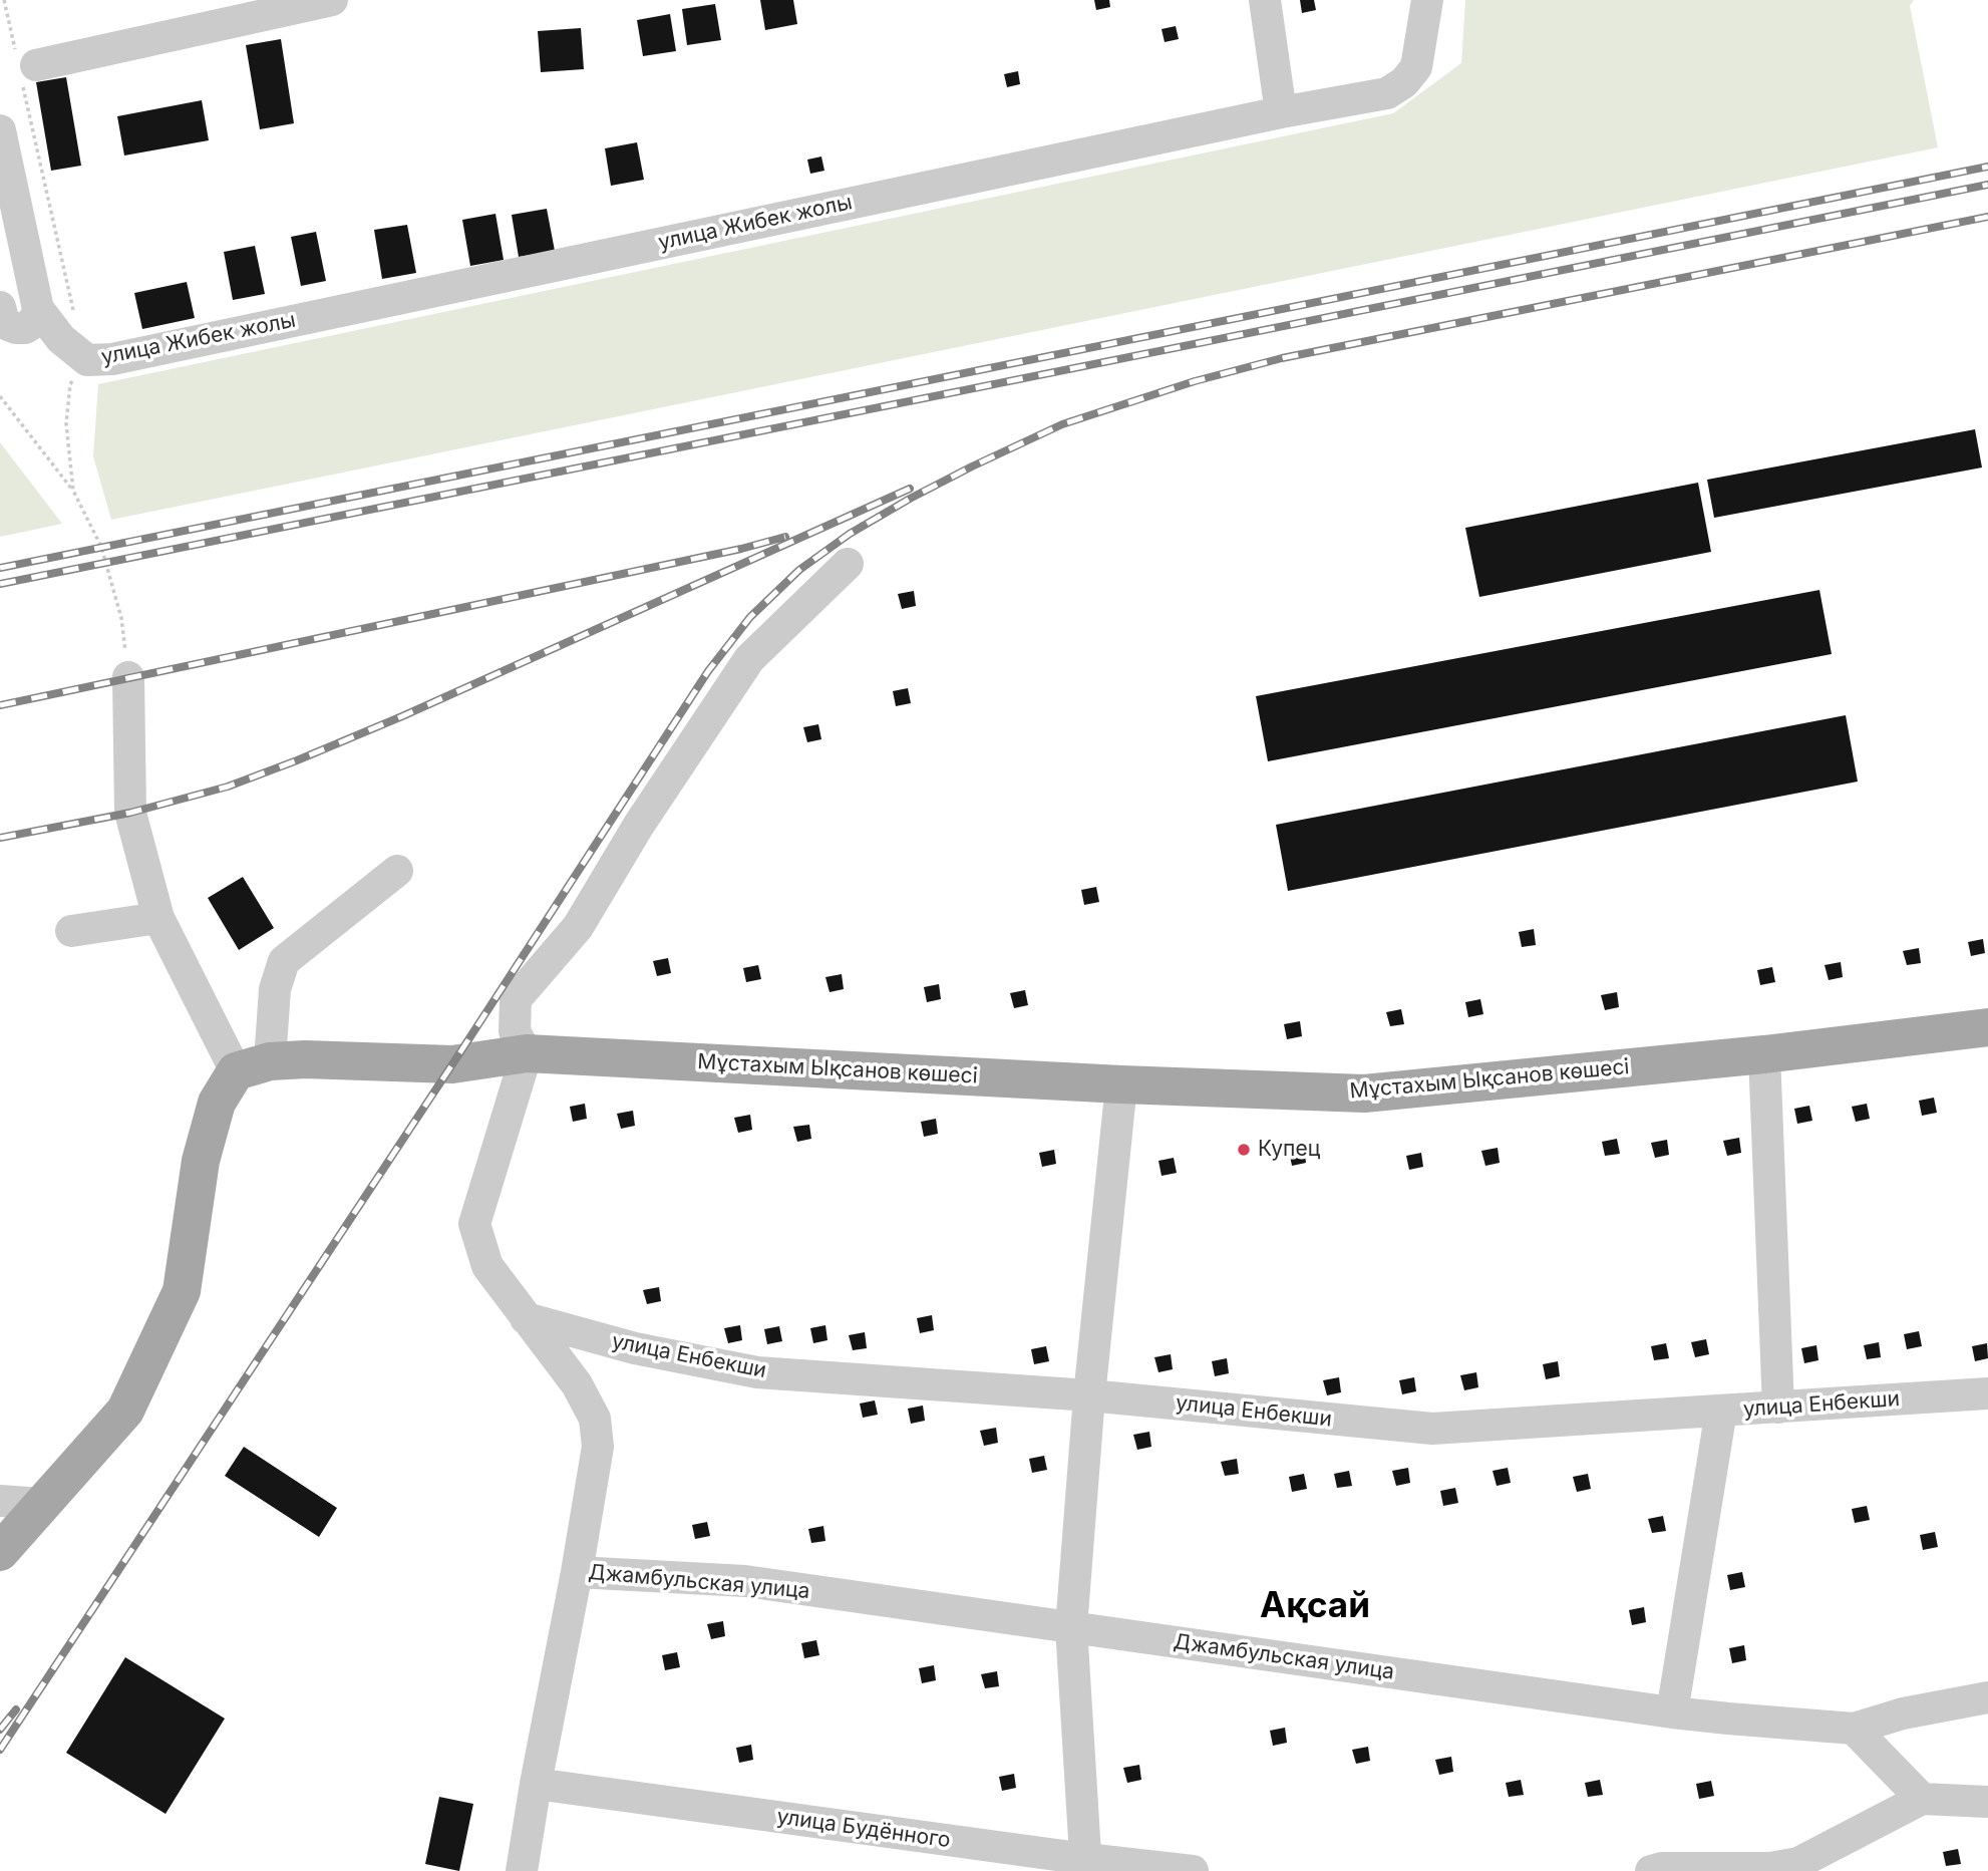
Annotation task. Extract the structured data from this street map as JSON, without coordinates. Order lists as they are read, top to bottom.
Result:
{
  "streets": {
    "main road": ["Мұстахым Ықсанов көшесі"],
    "street": [
      "улица Жибек жолы",
      "улица Енбекши",
      "Джамбульская улица",
      "улица Будённого"
    ]
  },
  "districts": ["Ақсай"],
  "places": ["Купец"]
}
